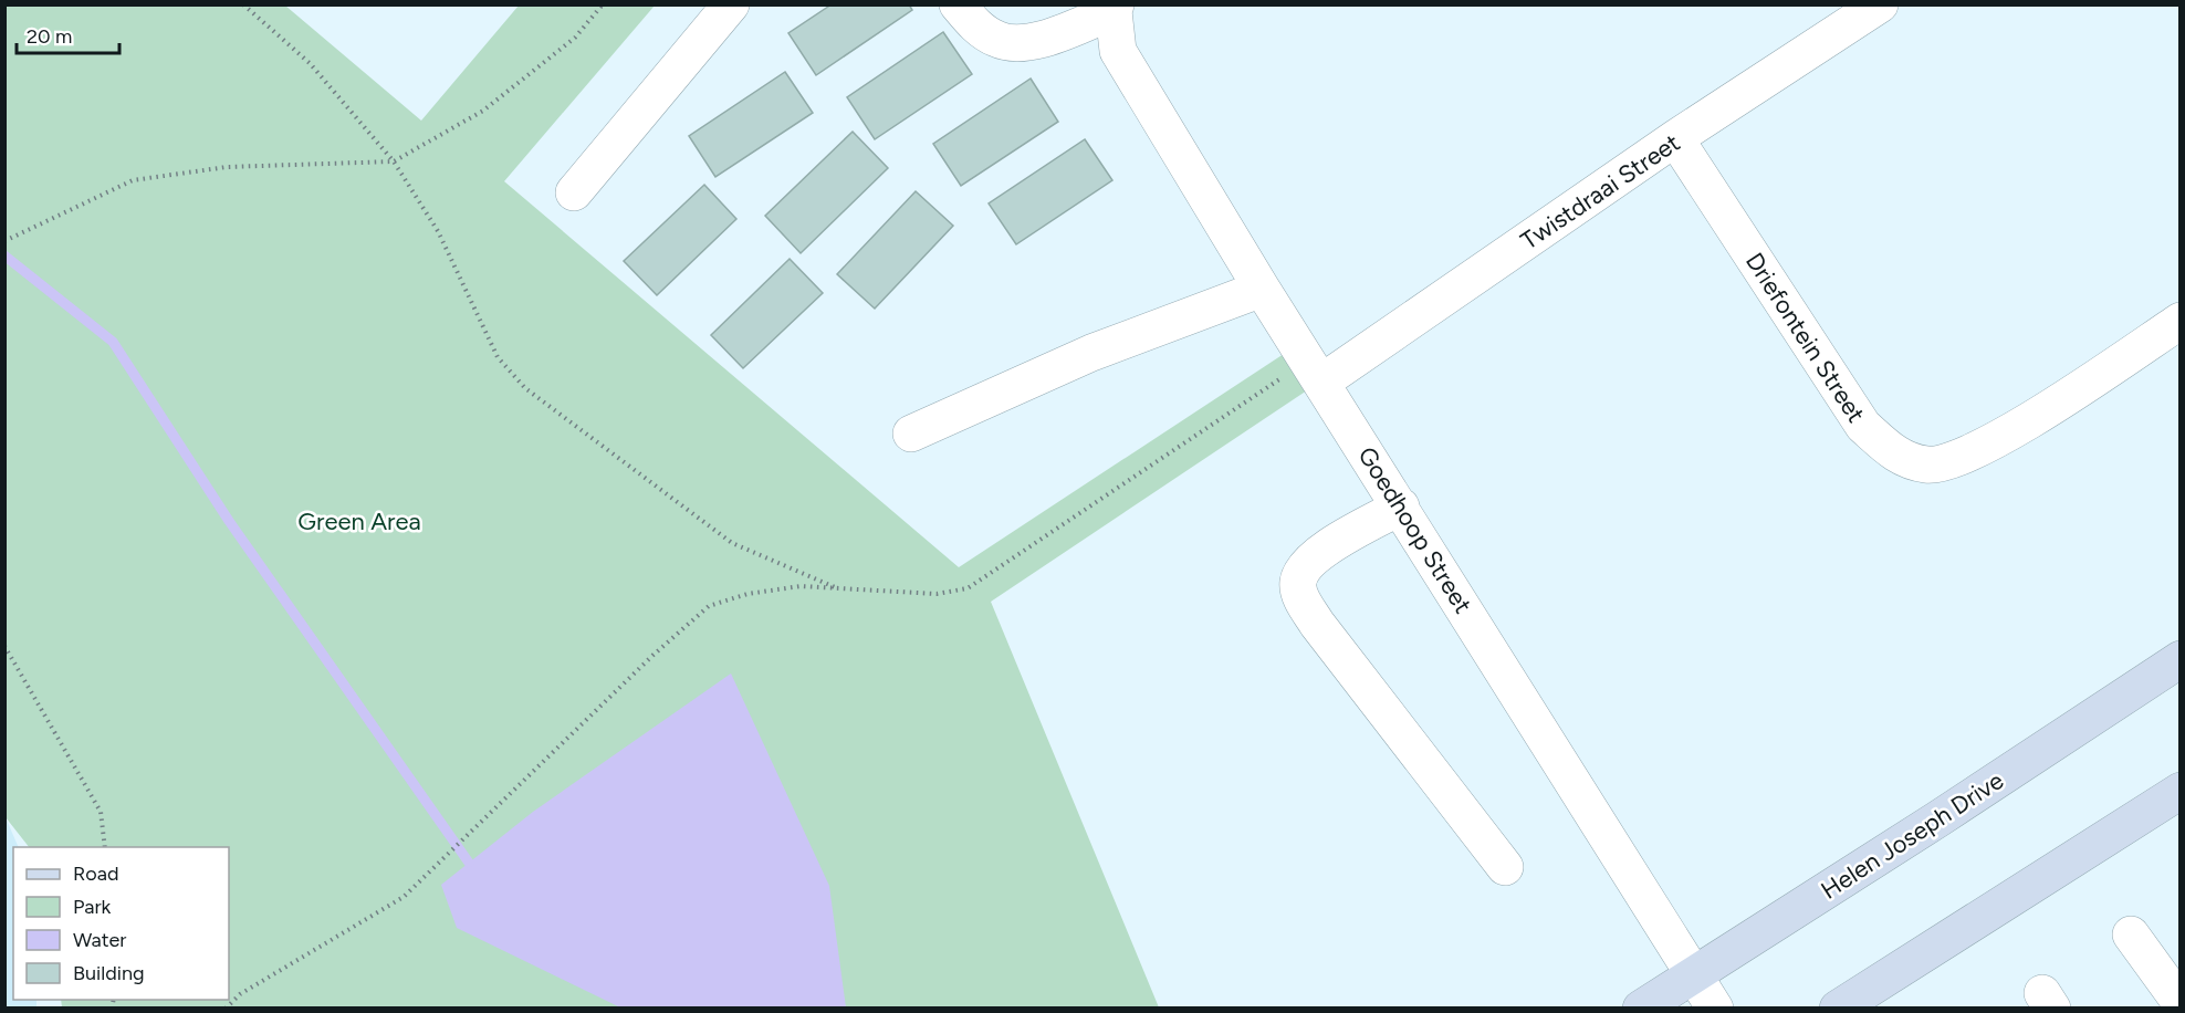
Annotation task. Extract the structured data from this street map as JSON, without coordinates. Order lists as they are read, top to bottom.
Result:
{
  "streets": {
    "street": [
      "Twistdraai Street",
      "Driefontein Street",
      "Goedhoop Street",
      "Helen Joseph Drive"
    ]
  },
  "crossings": [
    ["Twistdraai Street", "Driefontein Street"],
    ["Twistdraai Street", "Goedhoop Street"],
    ["Goedhoop Street", "Helen Joseph Drive"]
  ],
  "parks": ["Green Area"],
  "legend": [
    "Road",
    "Park",
    "Water",
    "Building"
  ],
  "scale_bar": "20 m"
}
